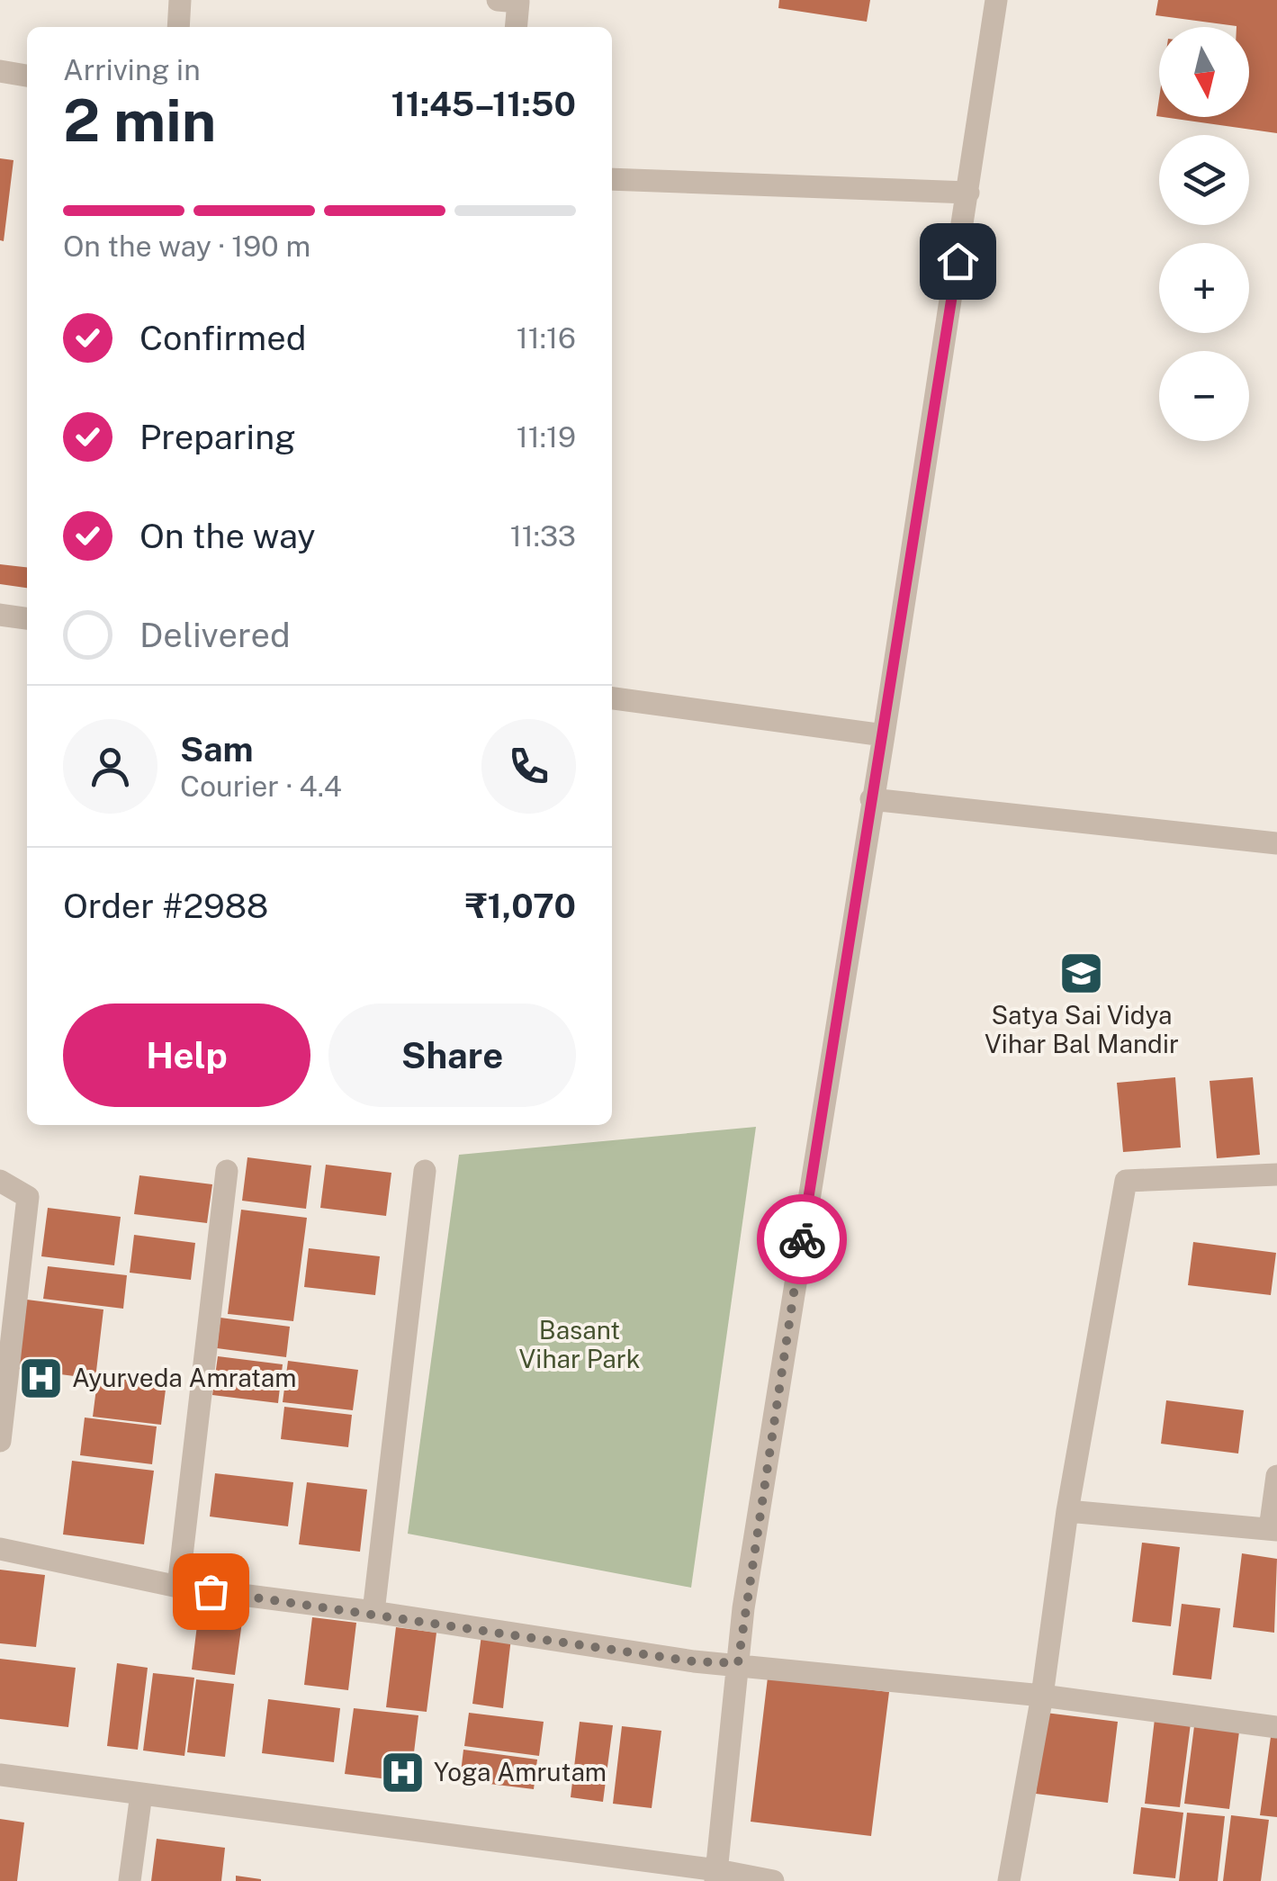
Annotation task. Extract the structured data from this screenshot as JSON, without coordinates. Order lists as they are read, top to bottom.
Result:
{
  "parks": ["Basant Vihar Park"],
  "places": {
    "school or university": ["Satya Sai Vidya Vihar Bal Mandir"],
    "hospital": ["Ayurveda Amratam", "Yoga Amrutam"]
  },
  "north": "bottom",
  "page": {
    "map_buttons": ["+", "−"],
    "heading": ["2 min", "Arriving in", "11:45–11:50"],
    "panel": [
      "Sam",
      "Courier · 4.4",
      "Order #2988",
      "₹1,070"
    ],
    "bar": "On the way · 190 m",
    "list": [
      ["Confirmed", "11:16"],
      ["Preparing", "11:19"],
      ["On the way", "11:33"],
      "Delivered"
    ],
    "buttons": ["Help", "Share"]
  }
}
